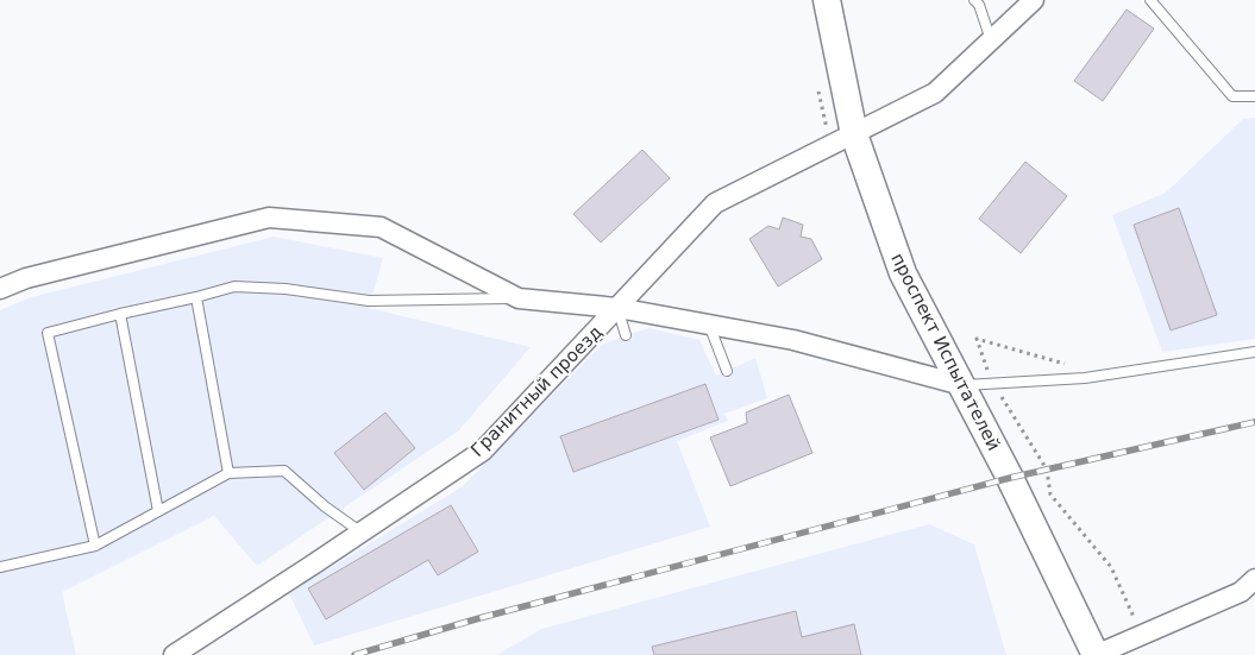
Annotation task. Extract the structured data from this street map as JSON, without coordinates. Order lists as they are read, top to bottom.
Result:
{
  "streets": {
    "main road": ["проспект Испытателей"],
    "street": ["Гранитный проезд"]
  },
  "crossings": [
    ["проспект Испытателей", "Гранитный проезд"]
  ]
}
